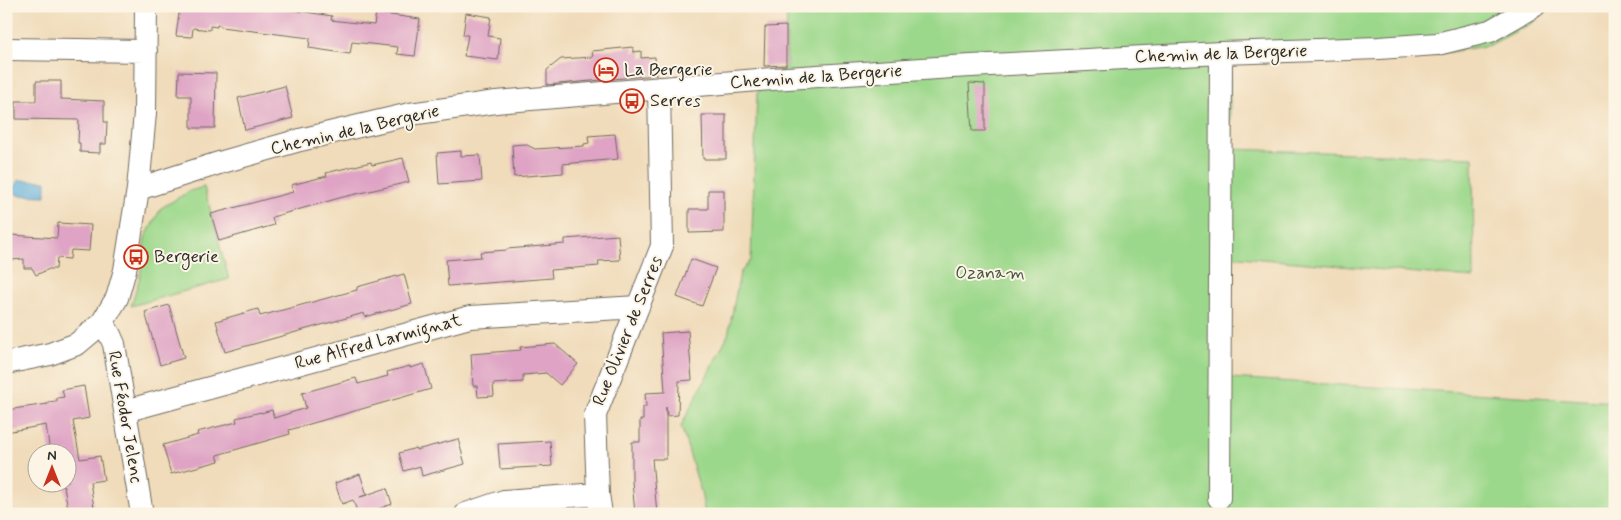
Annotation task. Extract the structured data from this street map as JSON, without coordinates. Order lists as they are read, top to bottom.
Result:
{
  "streets": {
    "street": [
      "Chemin de la Bergerie",
      "Rue Olivier de Serres",
      "Rue Alfred Larmignat",
      "Rue Féodor Jelenc"
    ]
  },
  "crossings": [
    ["Chemin de la Bergerie", "Rue Olivier de Serres"],
    ["Rue Olivier de Serres", "Rue Alfred Larmignat"],
    ["Rue Alfred Larmignat", "Rue Féodor Jelenc"]
  ],
  "parks": ["Ozanam"],
  "places": {
    "hotel": ["La Bergerie"],
    "bus stop": ["Serres", "Bergerie"]
  },
  "north": "top"
}
